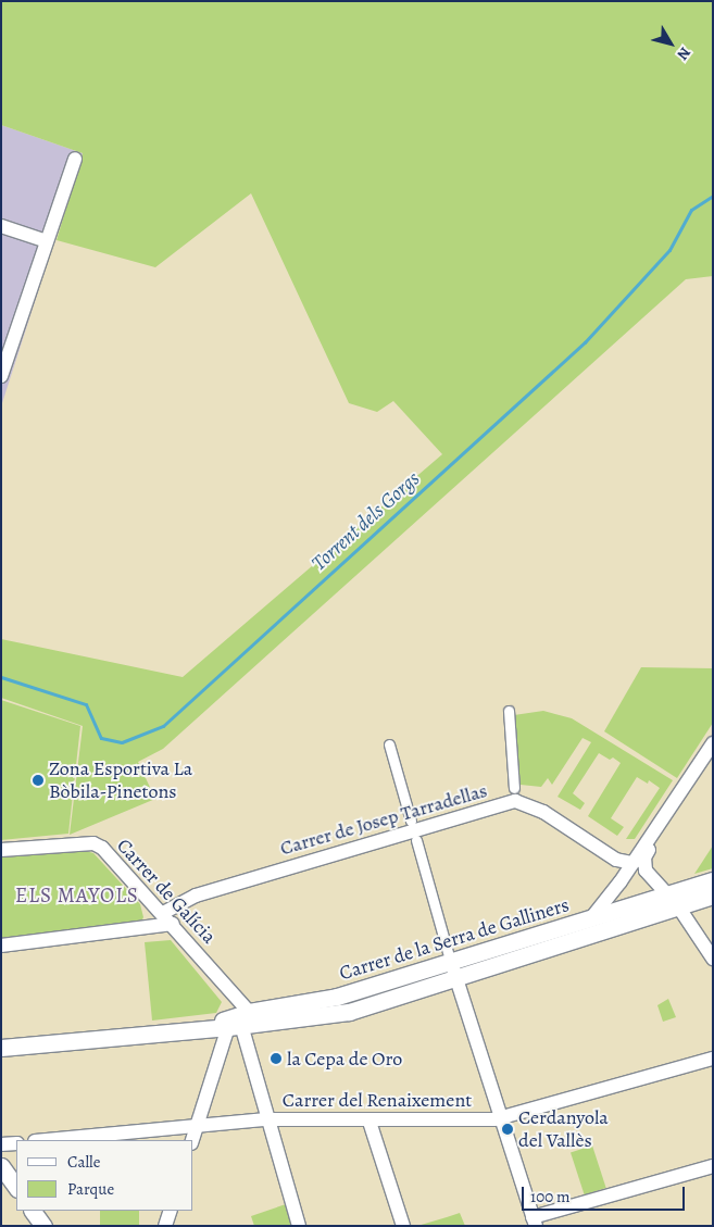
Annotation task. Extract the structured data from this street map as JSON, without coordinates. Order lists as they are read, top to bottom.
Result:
{
  "streets": {
    "street": [
      "Carrer de Josep Tarradellas",
      "Carrer de Galícia",
      "Carrer de la Serra de Galliners",
      "Carrer del Renaixement"
    ]
  },
  "crossings": [
    ["Carrer de Josep Tarradellas", "Carrer de Galícia"],
    ["Carrer de Galícia", "Carrer de la Serra de Galliners"]
  ],
  "districts": ["ELS MAYOLS"],
  "water": ["Torrent dels Gorgs"],
  "places": ["Zona Esportiva La Bòbila-Pinetons", "la Cepa de Oro", "Cerdanyola del Vallès"],
  "legend": ["Calle", "Parque"],
  "scale_bar": "100 m",
  "north": "bottom right"
}
